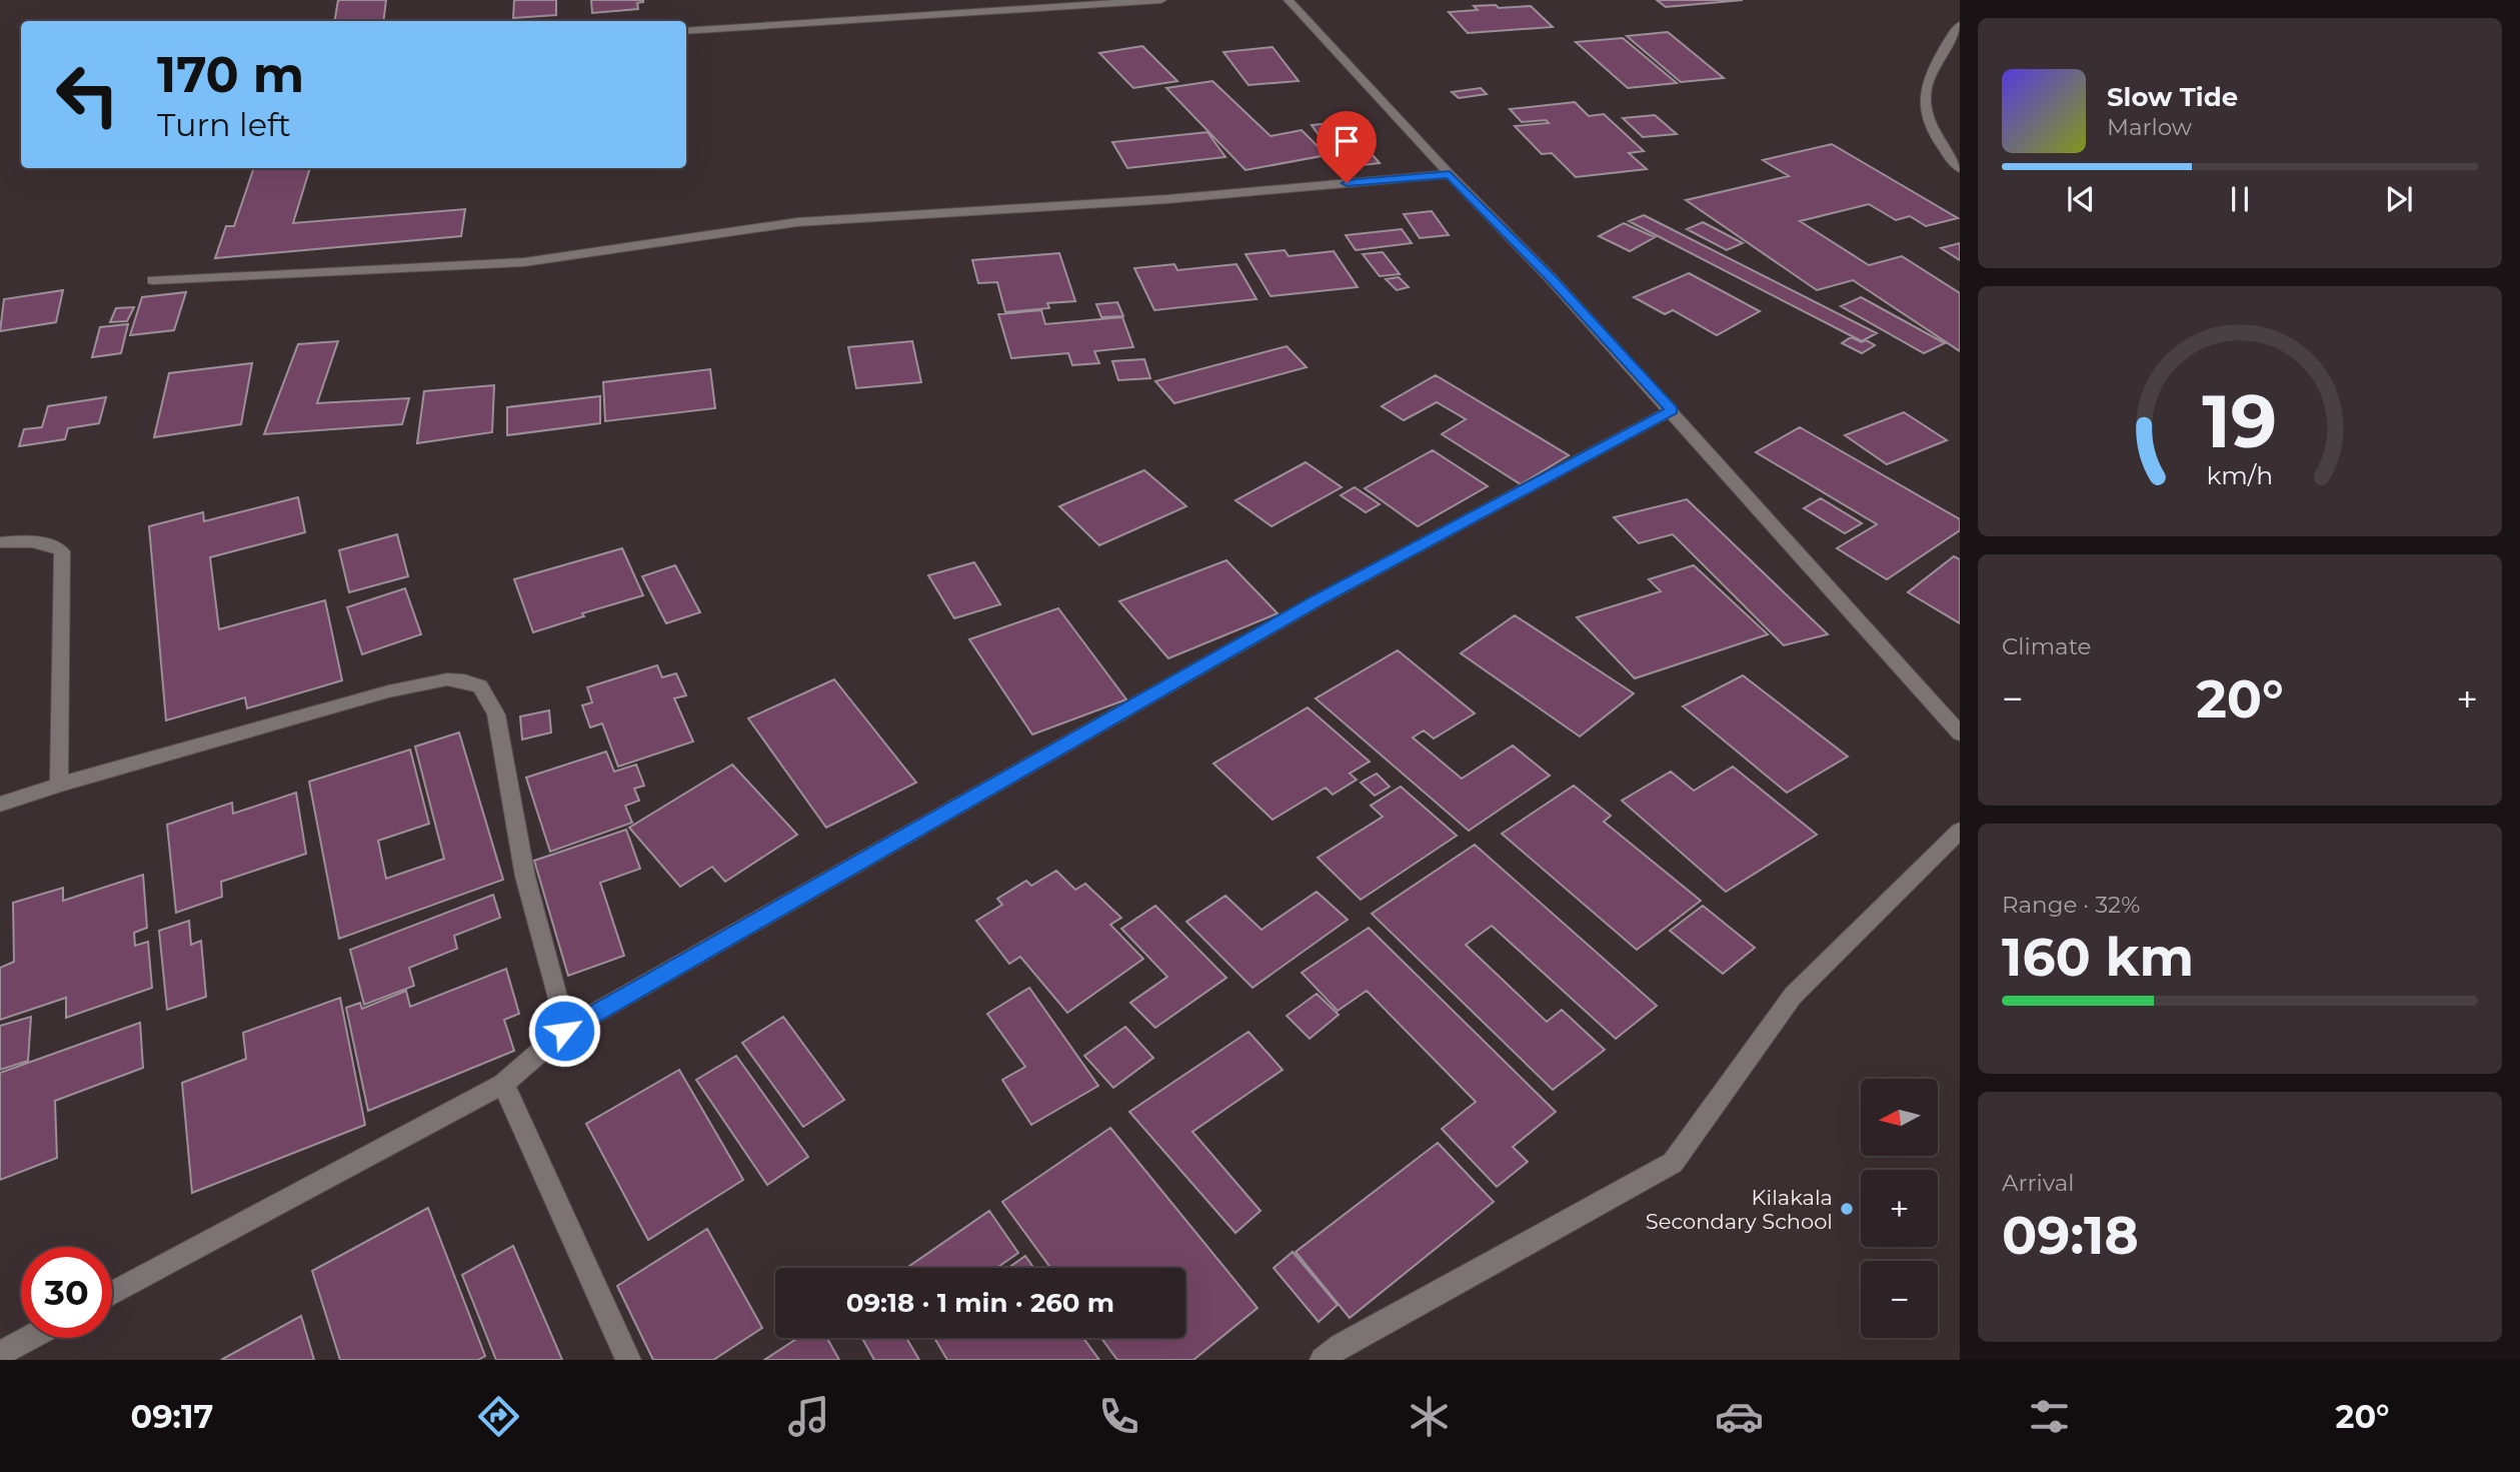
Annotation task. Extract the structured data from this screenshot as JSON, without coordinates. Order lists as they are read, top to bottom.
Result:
{
  "places": ["Kilakala Secondary School"],
  "north": "left",
  "page": {
    "turn": ["170 m", "Turn left"],
    "song": ["Slow Tide", "Marlow"],
    "tile": [
      "Climate",
      ["Range · 32%", "160 km"],
      ["Arrival", "09:18"]
    ],
    "heat": ["−", "20°", "+"],
    "map_buttons": ["+", "−"],
    "limit": "30",
    "trip": "09:18 · 1 min · 260 m",
    "tabs": ["09:17", "20°"],
    "gauge": ["19", "km/h"]
  }
}
